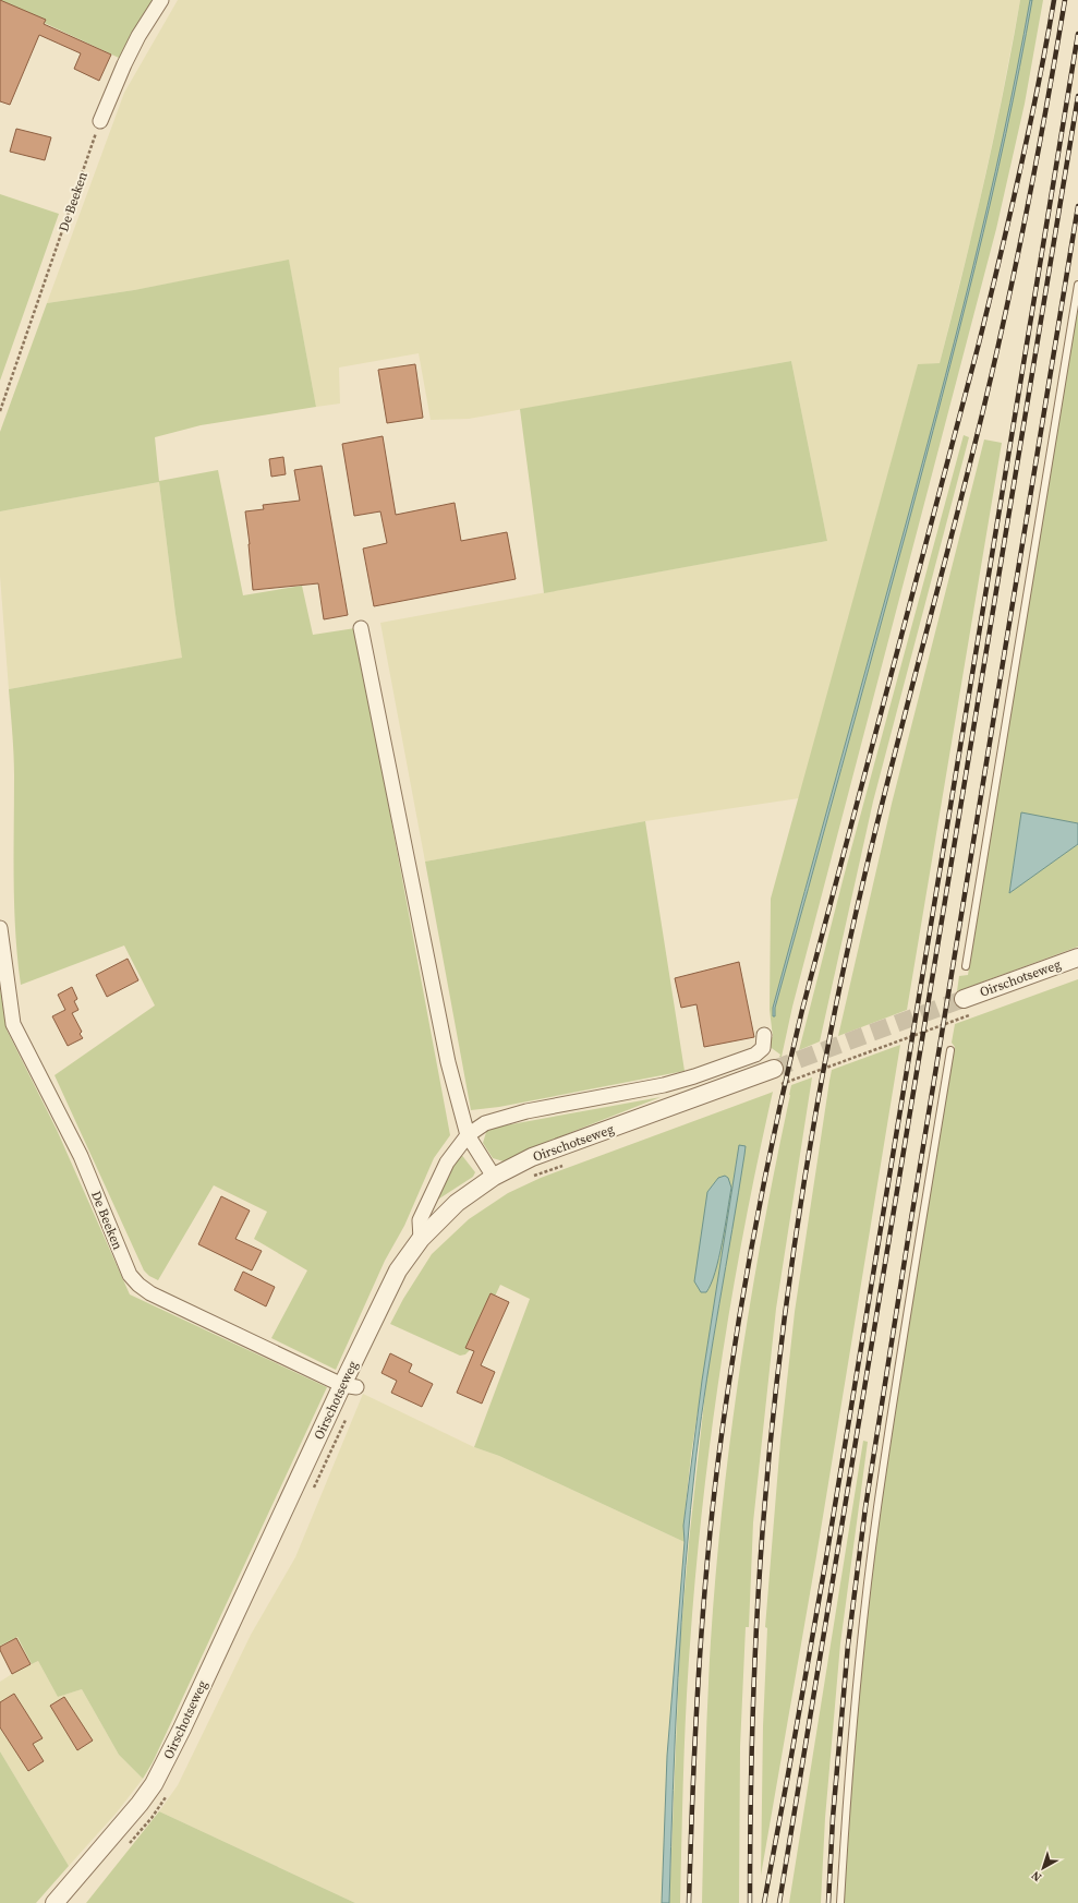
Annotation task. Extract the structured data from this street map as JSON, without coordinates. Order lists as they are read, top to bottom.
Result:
{
  "streets": {
    "street": ["De Beeken", "Oirschotseweg"]
  },
  "crossings": [
    ["De Beeken", "Oirschotseweg"]
  ],
  "north": "bottom left"
}
